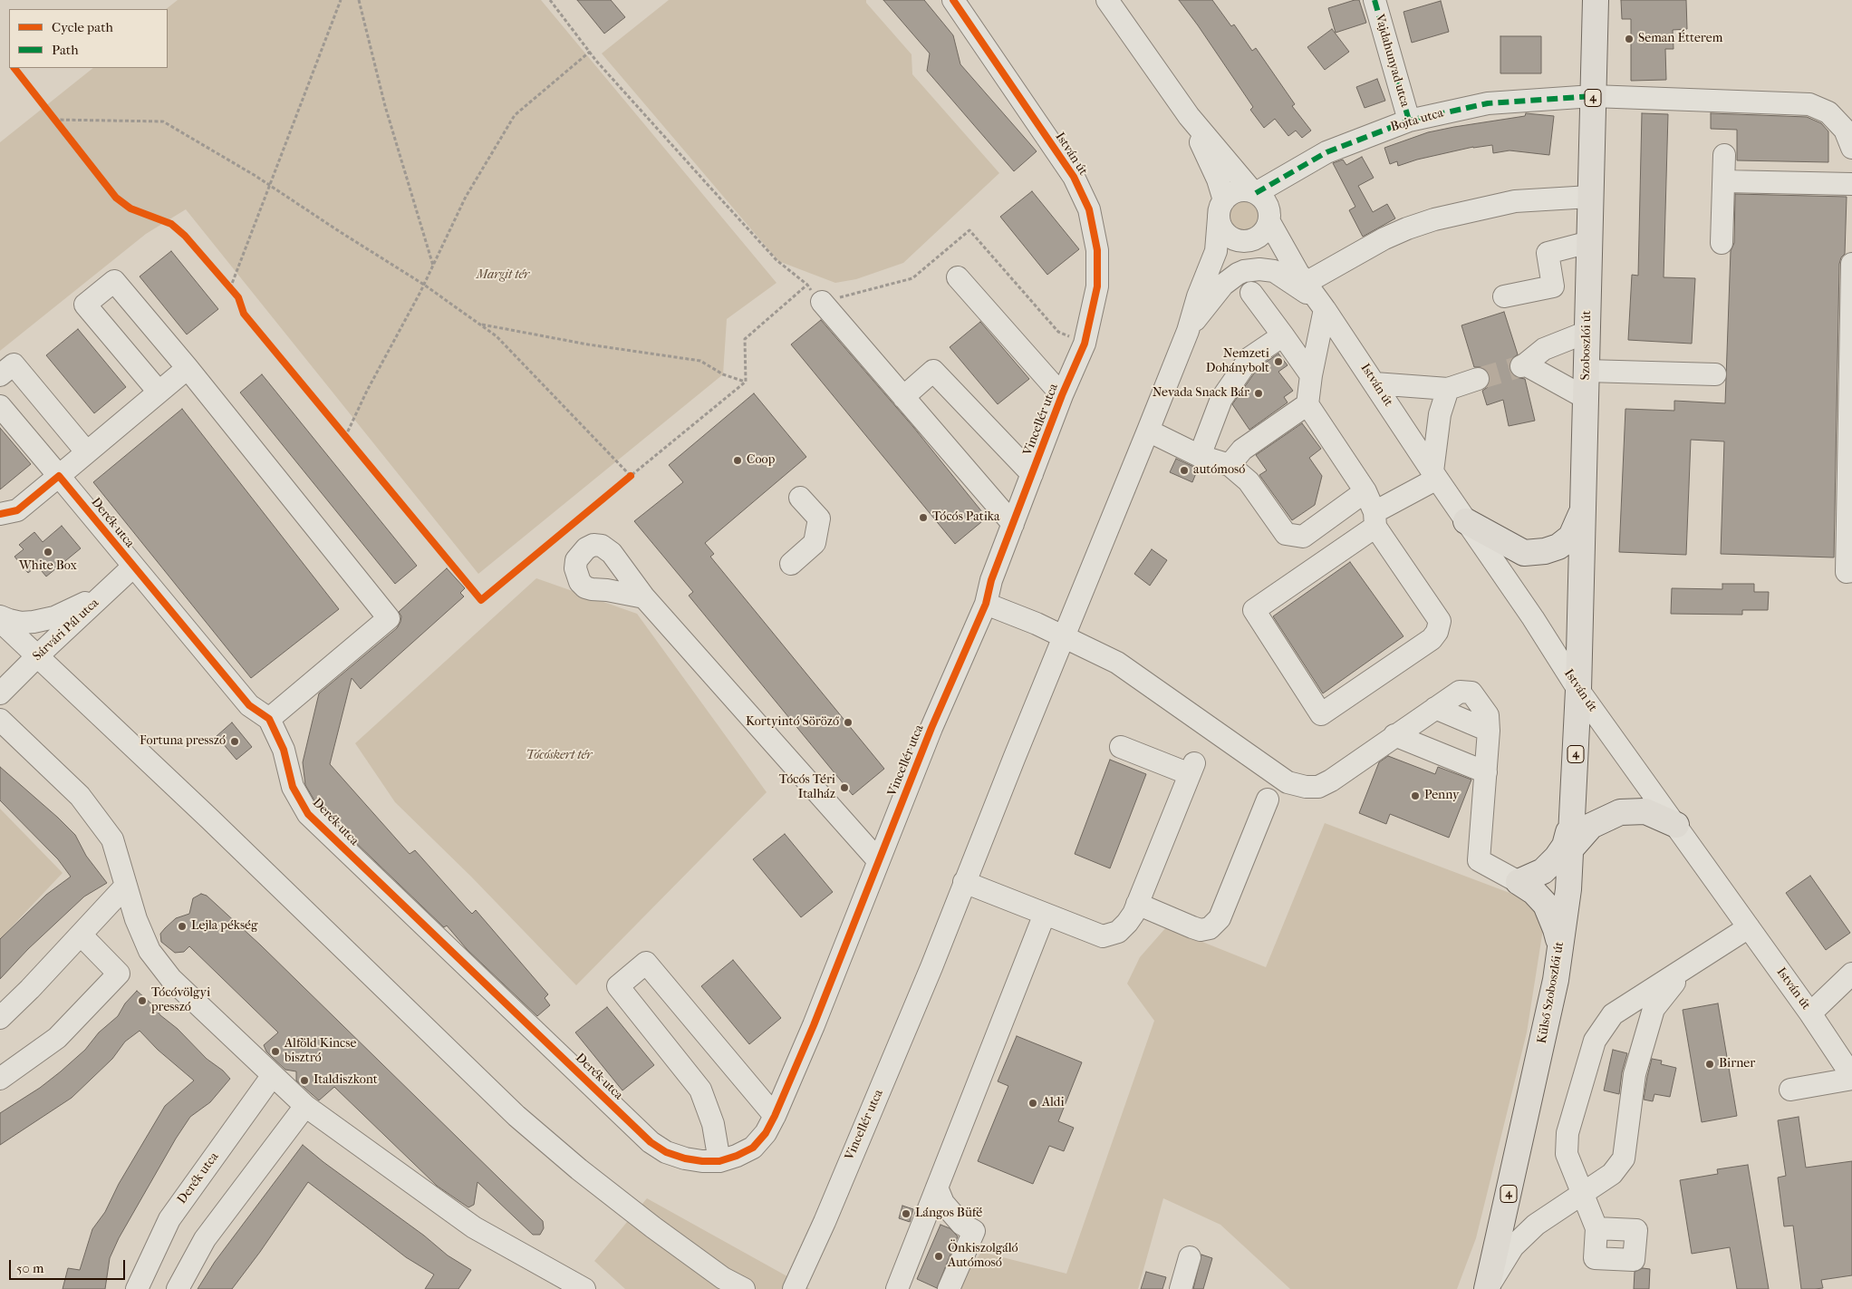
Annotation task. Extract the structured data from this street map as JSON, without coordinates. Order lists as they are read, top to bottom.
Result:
{
  "streets": {
    "main road": ["4", "Szoboszlói út", "Külső Szoboszlói út"],
    "street": [
      "Vajdahunyad utca",
      "Bojta utca",
      "István út",
      "Vincellér utca",
      "Derék utca",
      "Sárvári Pál utca"
    ]
  },
  "crossings": [
    ["Vajdahunyad utca", "Bojta utca"],
    ["Bojta utca", "István út"],
    ["Bojta utca", "Szoboszlói út"],
    ["Bojta utca", "Vincellér utca"],
    ["István út", "Szoboszlói út"],
    ["István út", "Vincellér utca"],
    ["István út", "Külső Szoboszlói út"],
    ["Szoboszlói út", "Külső Szoboszlói út"],
    ["Vincellér utca", "Derék utca"],
    ["Derék utca", "Sárvári Pál utca"]
  ],
  "parks": ["Margit tér", "Tócóskert tér"],
  "places": [
    "Seman Étterem",
    "Nemzeti Dohánybolt",
    "Nevada Snack Bár",
    "Coop",
    "autómosó",
    "Tócós Patika",
    "White Box",
    "Kortyintó Söröző",
    "Fortuna presszó",
    "Tócós Téri Italház",
    "Penny",
    "Lejla pékség",
    "Tócóvölgyi presszó",
    "Alföld Kincse bisztró",
    "Birner",
    "Italdiszkont",
    "Aldi",
    "Lángos Büfé",
    "Önkiszolgáló Autómosó"
  ],
  "legend": ["Cycle path", "Path"],
  "scale_bar": "50 m"
}
